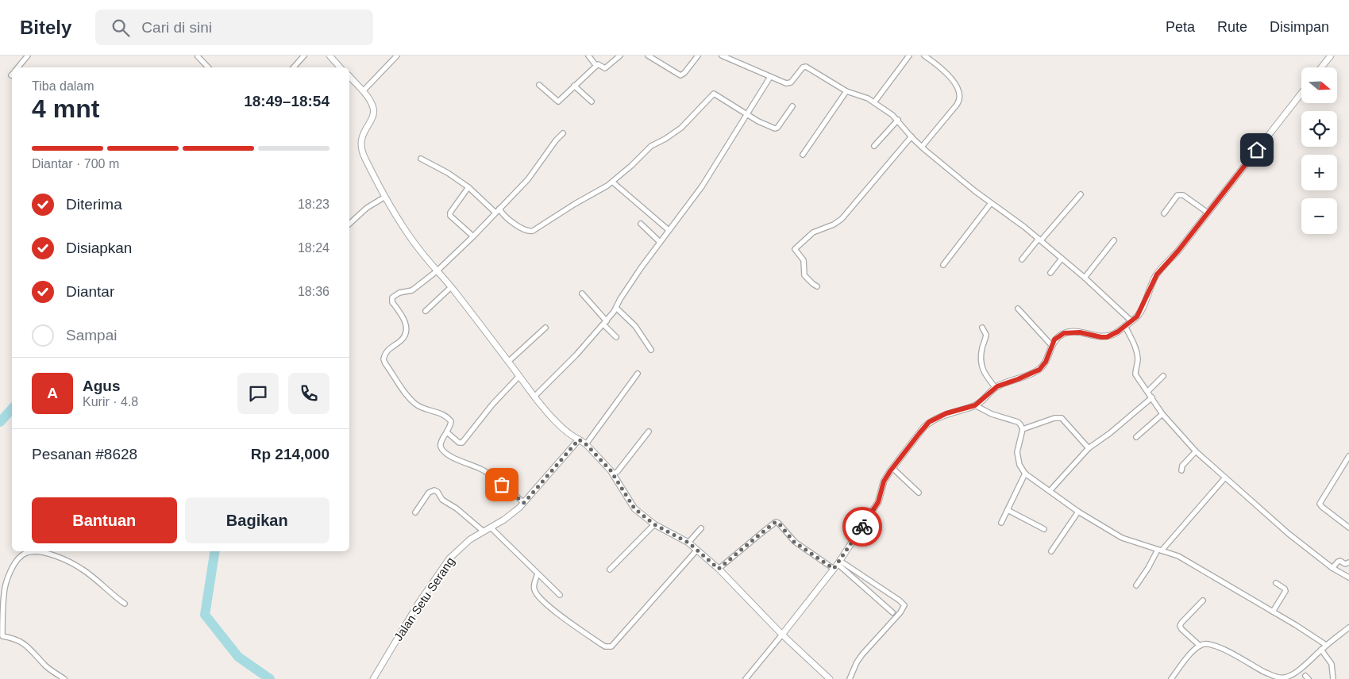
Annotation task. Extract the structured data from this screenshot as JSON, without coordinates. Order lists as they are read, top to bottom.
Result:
{
  "streets": {
    "street": ["Jalan Setu Serang"]
  },
  "north": "right",
  "page": {
    "header": "Bitely",
    "search": "Cari di sini",
    "nav": ["Peta", "Rute", "Disimpan"],
    "map_buttons": ["+", "−"],
    "heading": ["4 mnt", "Tiba dalam", "18:49–18:54"],
    "panel": [
      "Agus",
      "Kurir · 4.8",
      "Pesanan #8628",
      "Rp 214,000"
    ],
    "bar": "Diantar · 700 m",
    "list": [
      ["Diterima", "18:23"],
      ["Disiapkan", "18:24"],
      ["Diantar", "18:36"],
      "Sampai"
    ],
    "round": "A",
    "buttons": ["Bantuan", "Bagikan"]
  }
}
